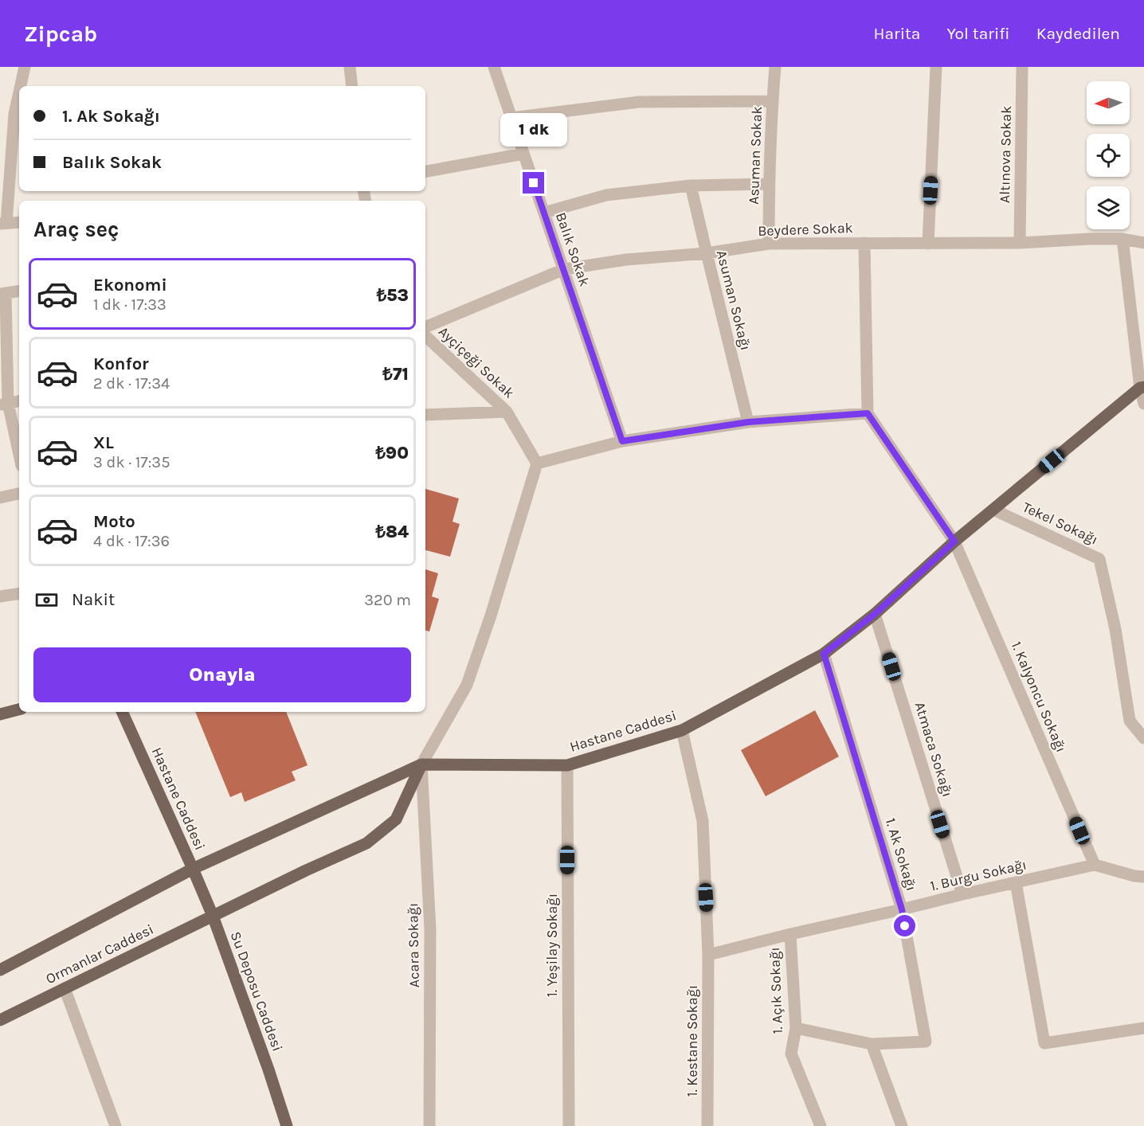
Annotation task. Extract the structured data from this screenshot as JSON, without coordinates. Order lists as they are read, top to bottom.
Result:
{
  "streets": {
    "main road": ["Hastane Caddesi", "Ormanlar Caddesi", "Su Deposu Caddesi"],
    "street": [
      "Altınova Sokak",
      "Asuman Sokak",
      "Beydere Sokak",
      "Balık Sokak",
      "Asuman Sokağı",
      "Ayçiçeği Sokak",
      "Tekel Sokağı",
      "1. Kalyoncu Sokağı",
      "Atmaca Sokağı",
      "1. Ak Sokağı",
      "1. Burgu Sokağı",
      "Acara Sokağı",
      "1. Yeşilay Sokağı",
      "1. Açık Sokağı",
      "1. Kestane Sokağı"
    ]
  },
  "crossings": [
    ["Altınova Sokak", "Beydere Sokak"],
    ["Asuman Sokak", "Beydere Sokak"],
    ["Beydere Sokak", "Balık Sokak"],
    ["Beydere Sokak", "Asuman Sokağı"],
    ["Tekel Sokağı", "Hastane Caddesi"],
    ["1. Kalyoncu Sokağı", "Hastane Caddesi"],
    ["1. Kalyoncu Sokağı", "1. Burgu Sokağı"],
    ["Hastane Caddesi", "Atmaca Sokağı"],
    ["Hastane Caddesi", "1. Ak Sokağı"],
    ["Hastane Caddesi", "Acara Sokağı"],
    ["Hastane Caddesi", "1. Yeşilay Sokağı"],
    ["Hastane Caddesi", "Ormanlar Caddesi"],
    ["Hastane Caddesi", "Su Deposu Caddesi"],
    ["Hastane Caddesi", "1. Kestane Sokağı"],
    ["Atmaca Sokağı", "1. Burgu Sokağı"],
    ["1. Ak Sokağı", "1. Burgu Sokağı"],
    ["1. Burgu Sokağı", "1. Açık Sokağı"],
    ["1. Burgu Sokağı", "1. Kestane Sokağı"],
    ["Acara Sokağı", "Ormanlar Caddesi"],
    ["Ormanlar Caddesi", "Su Deposu Caddesi"]
  ],
  "north": "left",
  "page": {
    "header": "Zipcab",
    "nav": ["Harita", "Yol tarifi", "Kaydedilen"],
    "banner": ["1. Ak Sokağı", "Balık Sokak"],
    "bubble": "1 dk",
    "heading": "Araç seç",
    "list": [
      {
        "name": "Ekonomi",
        "note": "1 dk · 17:33",
        "value": "₺53"
      },
      {
        "name": "Konfor",
        "note": "2 dk · 17:34",
        "value": "₺71"
      },
      {
        "name": "XL",
        "note": "3 dk · 17:35",
        "value": "₺90"
      },
      {
        "name": "Moto",
        "note": "4 dk · 17:36",
        "value": "₺84"
      }
    ],
    "pay": ["Nakit", "320 m"],
    "buttons": "Onayla"
  }
}
